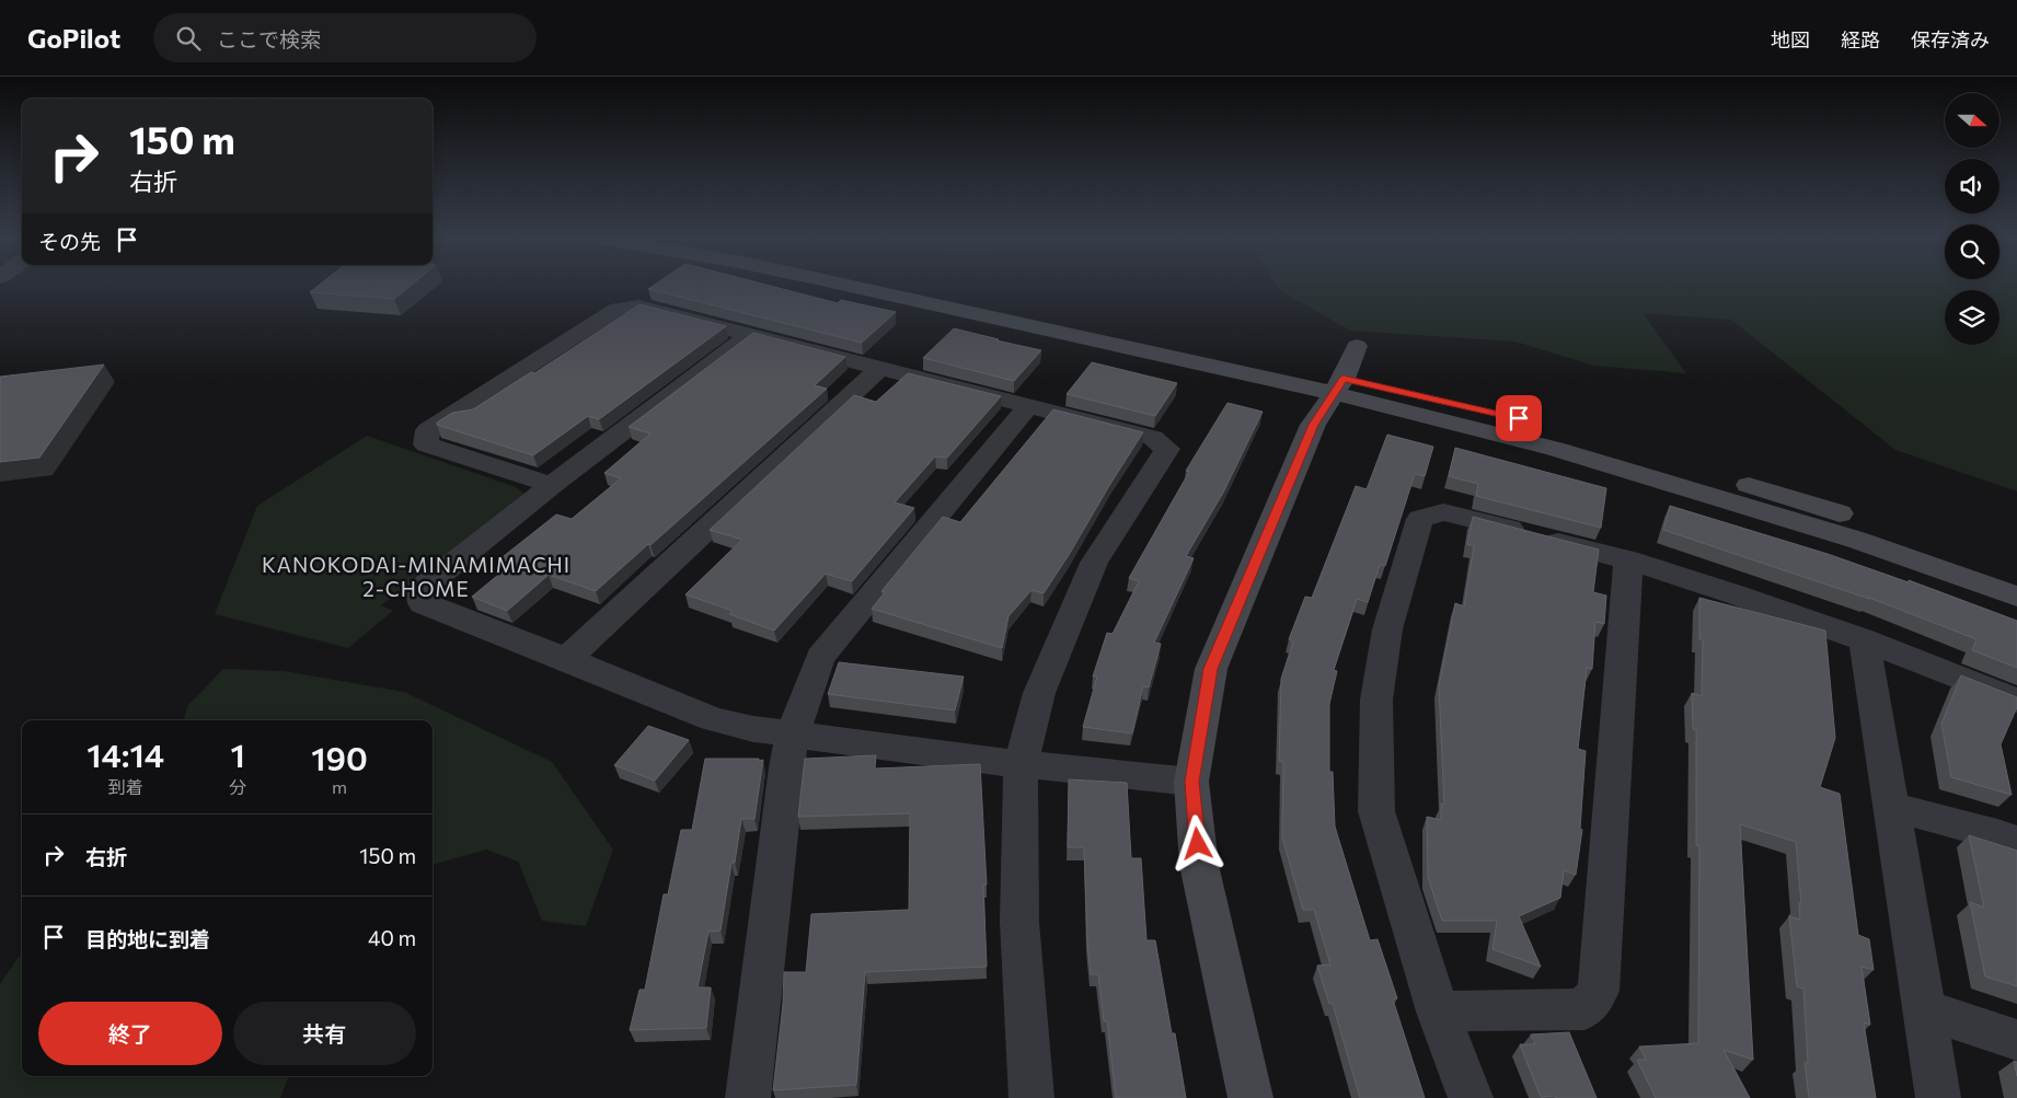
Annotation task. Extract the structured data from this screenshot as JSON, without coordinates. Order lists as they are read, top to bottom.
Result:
{
  "districts": ["KANOKODAI-MINAMIMACHI 2-CHOME"],
  "north": "right",
  "page": {
    "header": "GoPilot",
    "search": "ここで検索",
    "nav": ["地図", "経路", "保存済み"],
    "turn": ["150 m", "右折"],
    "then": "その先",
    "eta": [
      "14:14",
      "到着",
      "1",
      "分",
      "190",
      "m"
    ],
    "list": [
      {
        "name": "右折",
        "value": "150 m"
      },
      {
        "name": "目的地に到着",
        "value": "40 m"
      }
    ],
    "buttons": ["終了", "共有"]
  }
}
